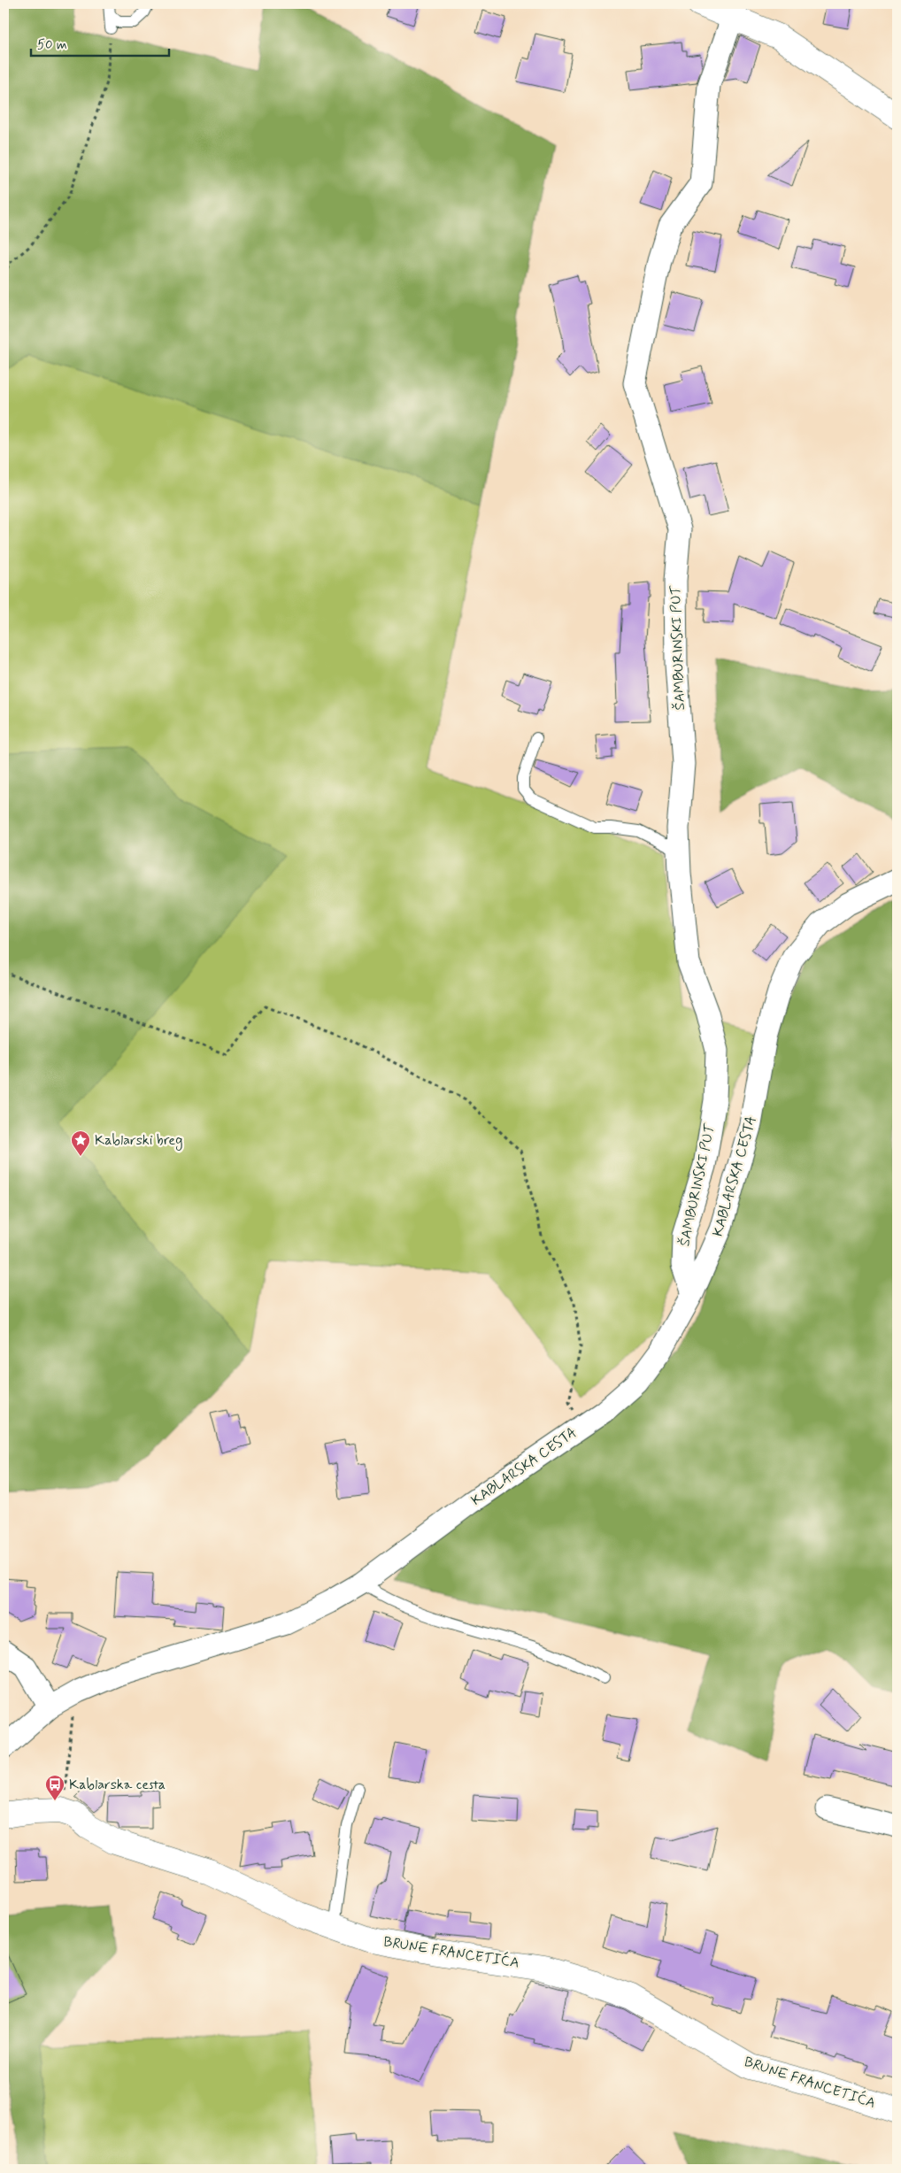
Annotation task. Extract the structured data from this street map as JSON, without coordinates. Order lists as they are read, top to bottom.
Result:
{
  "streets": {
    "street": ["ŠAMBURINSKI PUT", "KABLARSKA CESTA", "BRUNE FRANCETIĆA"]
  },
  "crossings": [
    ["ŠAMBURINSKI PUT", "KABLARSKA CESTA"]
  ],
  "places": {
    "place": ["Kablarski breg"],
    "bus stop": ["Kablarska cesta"]
  },
  "scale_bar": "50 m"
}
